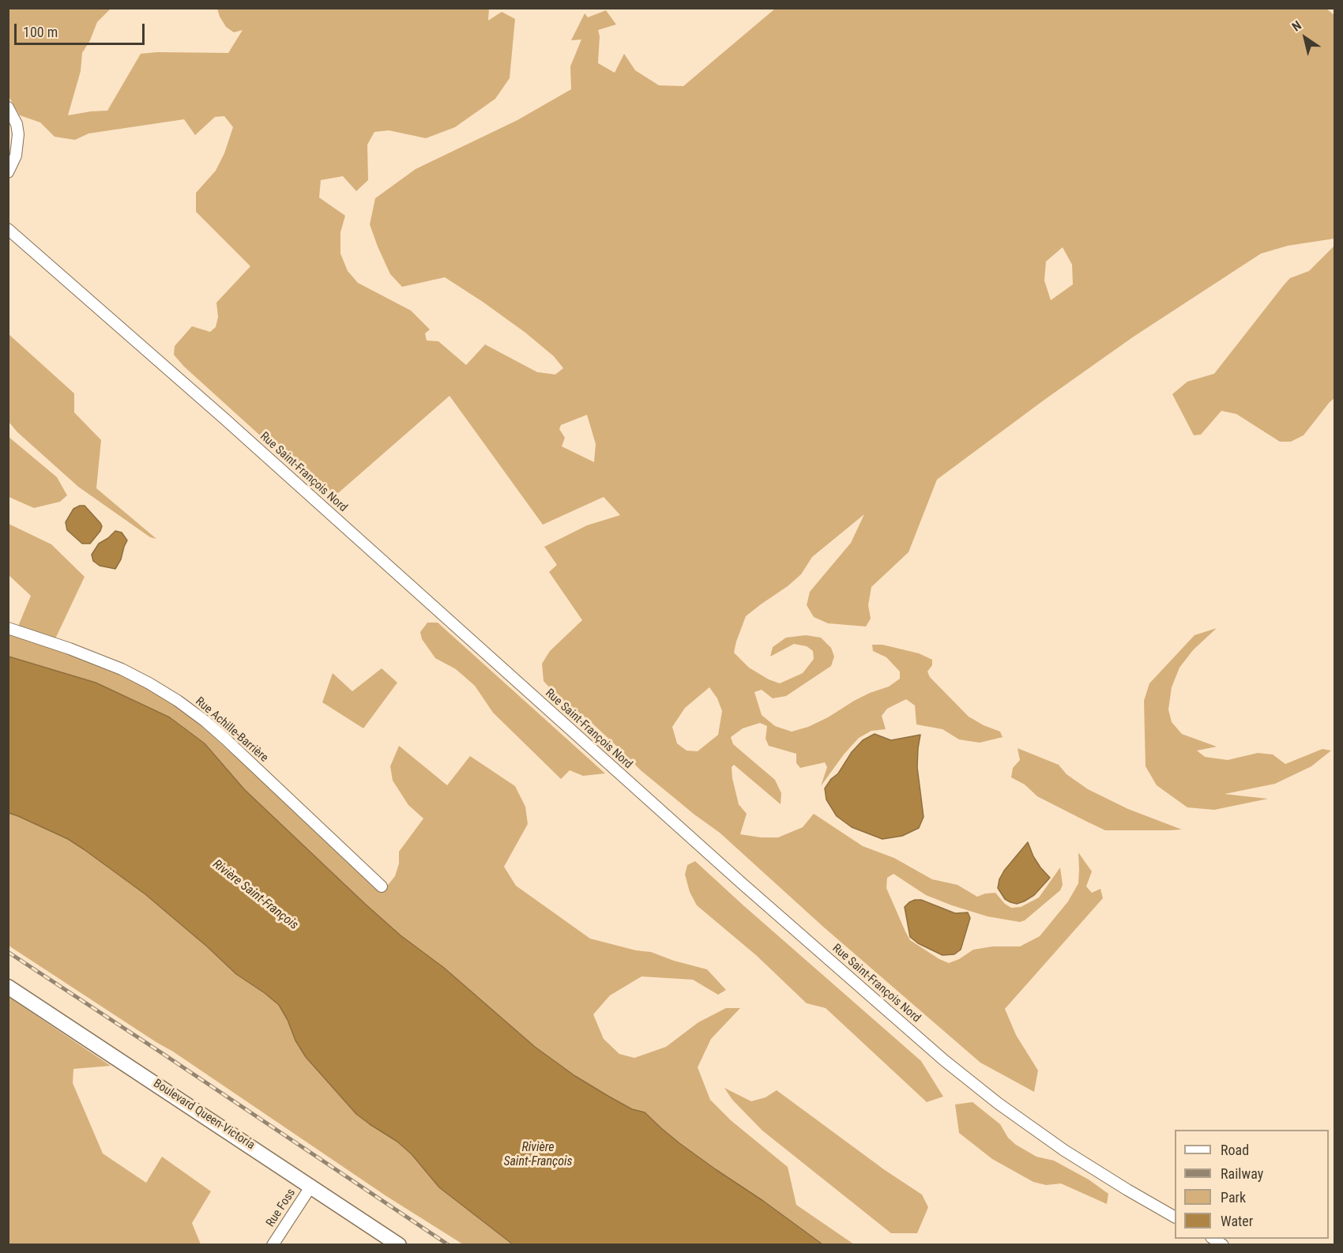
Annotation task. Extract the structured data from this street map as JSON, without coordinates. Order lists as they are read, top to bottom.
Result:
{
  "streets": {
    "main road": ["Boulevard Queen-Victoria"],
    "street": ["Rue Saint-François Nord", "Rue Achille-Barrière", "Rue Foss"]
  },
  "crossings": [
    ["Boulevard Queen-Victoria", "Rue Foss"]
  ],
  "water": ["Rivière Saint-François"],
  "legend": [
    "Road",
    "Railway",
    "Park",
    "Water"
  ],
  "scale_bar": "100 m",
  "north": "top left"
}
